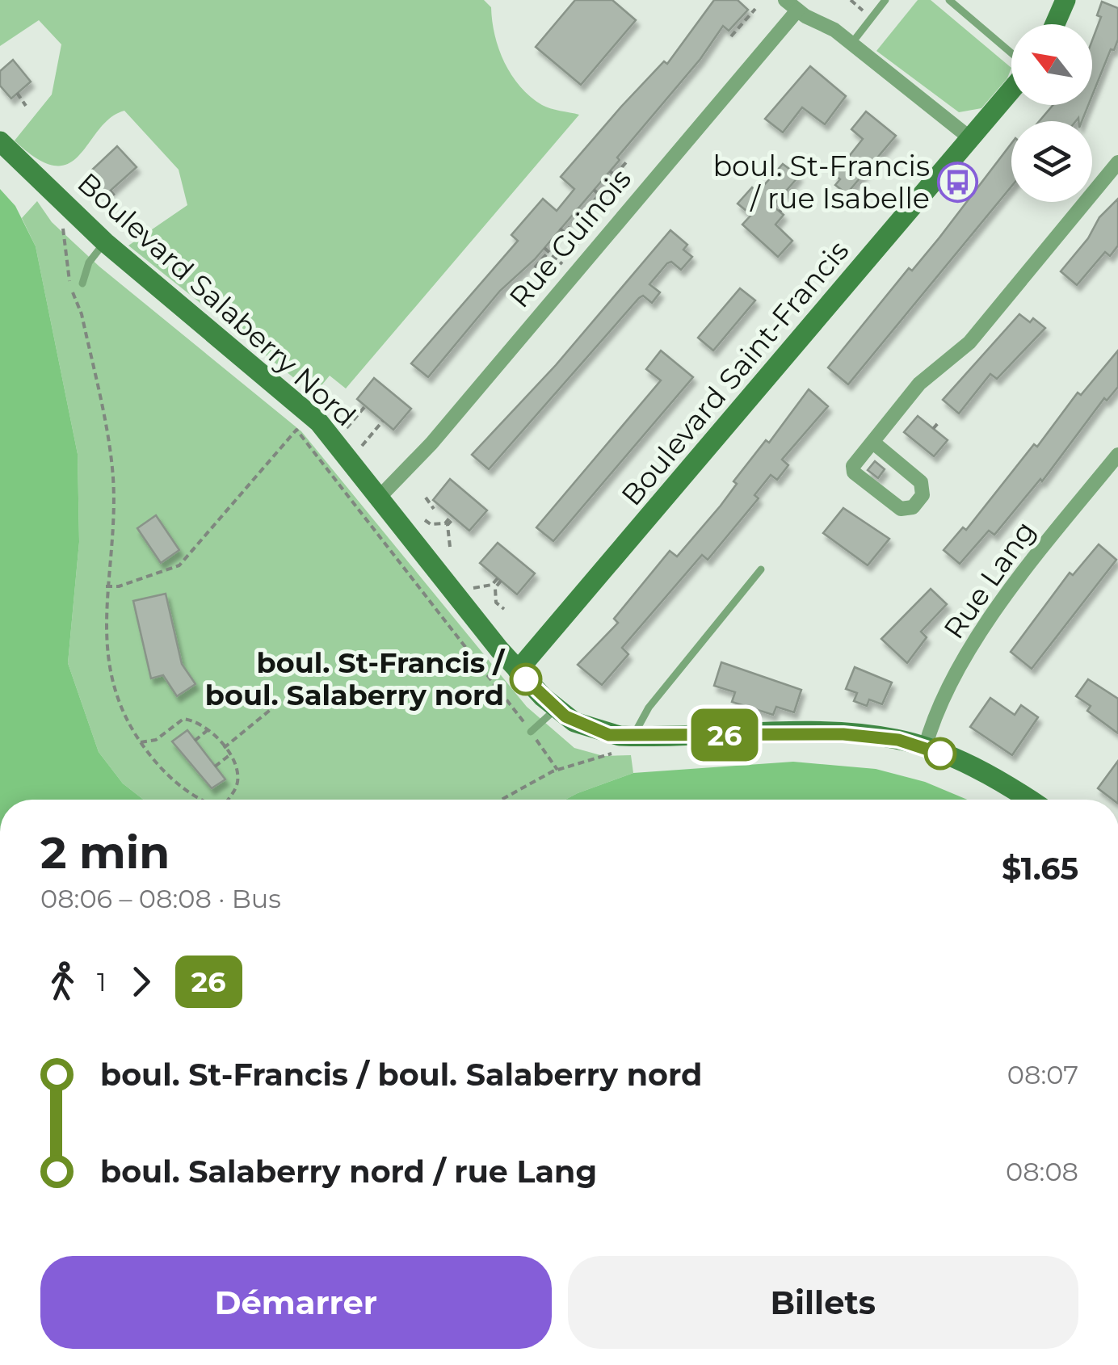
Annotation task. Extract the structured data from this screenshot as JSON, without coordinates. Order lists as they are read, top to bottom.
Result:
{
  "streets": {
    "street": [
      "Rue Guinois",
      "Boulevard Salaberry Nord",
      "Boulevard Saint-Francis",
      "Rue Lang"
    ]
  },
  "crossings": [
    ["Rue Guinois", "Boulevard Salaberry Nord"],
    ["Boulevard Salaberry Nord", "Boulevard Saint-Francis"],
    ["Boulevard Salaberry Nord", "Rue Lang"]
  ],
  "places": {
    "bus stop": ["boul. St-Francis / rue Isabelle"],
    "other": ["boul. St-Francis / boul. Salaberry nord"]
  },
  "lines": ["bus line 26"],
  "north": "top left",
  "page": {
    "on_map": "26",
    "heading": ["2 min", "08:06 – 08:08 · Bus", "$1.65"],
    "legs": ["1", "26"],
    "list": [
      {
        "name": "boul. St-Francis / boul. Salaberry nord",
        "value": "08:07"
      },
      {
        "name": "boul. Salaberry nord / rue Lang",
        "value": "08:08"
      }
    ],
    "buttons": ["Démarrer", "Billets"]
  }
}
